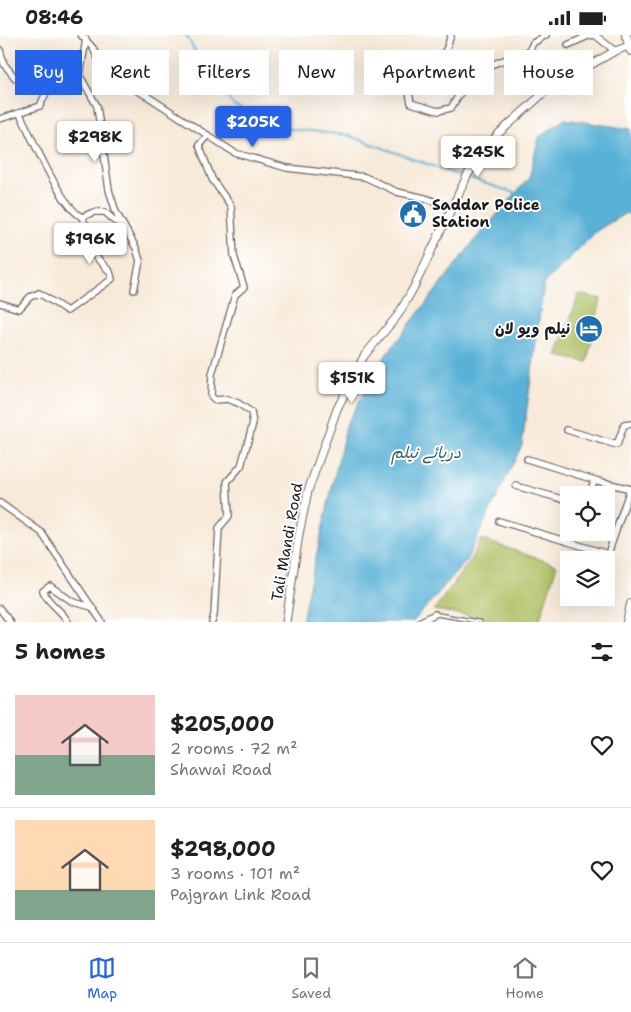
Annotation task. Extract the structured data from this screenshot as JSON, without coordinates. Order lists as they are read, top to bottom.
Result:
{
  "streets": {
    "street": ["Tali Mandi Road"]
  },
  "water": ["دریائے نیلم"],
  "places": {
    "public building": ["Saddar Police Station"],
    "hotel": ["نیلم ویو لان"]
  },
  "page": {
    "status": "08:46",
    "chip": [
      "Buy",
      "Rent",
      "Filters",
      "New",
      "Apartment",
      "House"
    ],
    "price": [
      "$205K",
      "$298K",
      "$245K",
      "$196K",
      "$151K"
    ],
    "heading": "5 homes",
    "list": [
      {
        "name": "$205,000",
        "note": "2 rooms · 72 m² · Shawai Road"
      },
      {
        "name": "$298,000",
        "note": "3 rooms · 101 m² · Pajgran Link Road"
      }
    ],
    "tabs": ["Map", "Saved", "Home"]
  }
}
